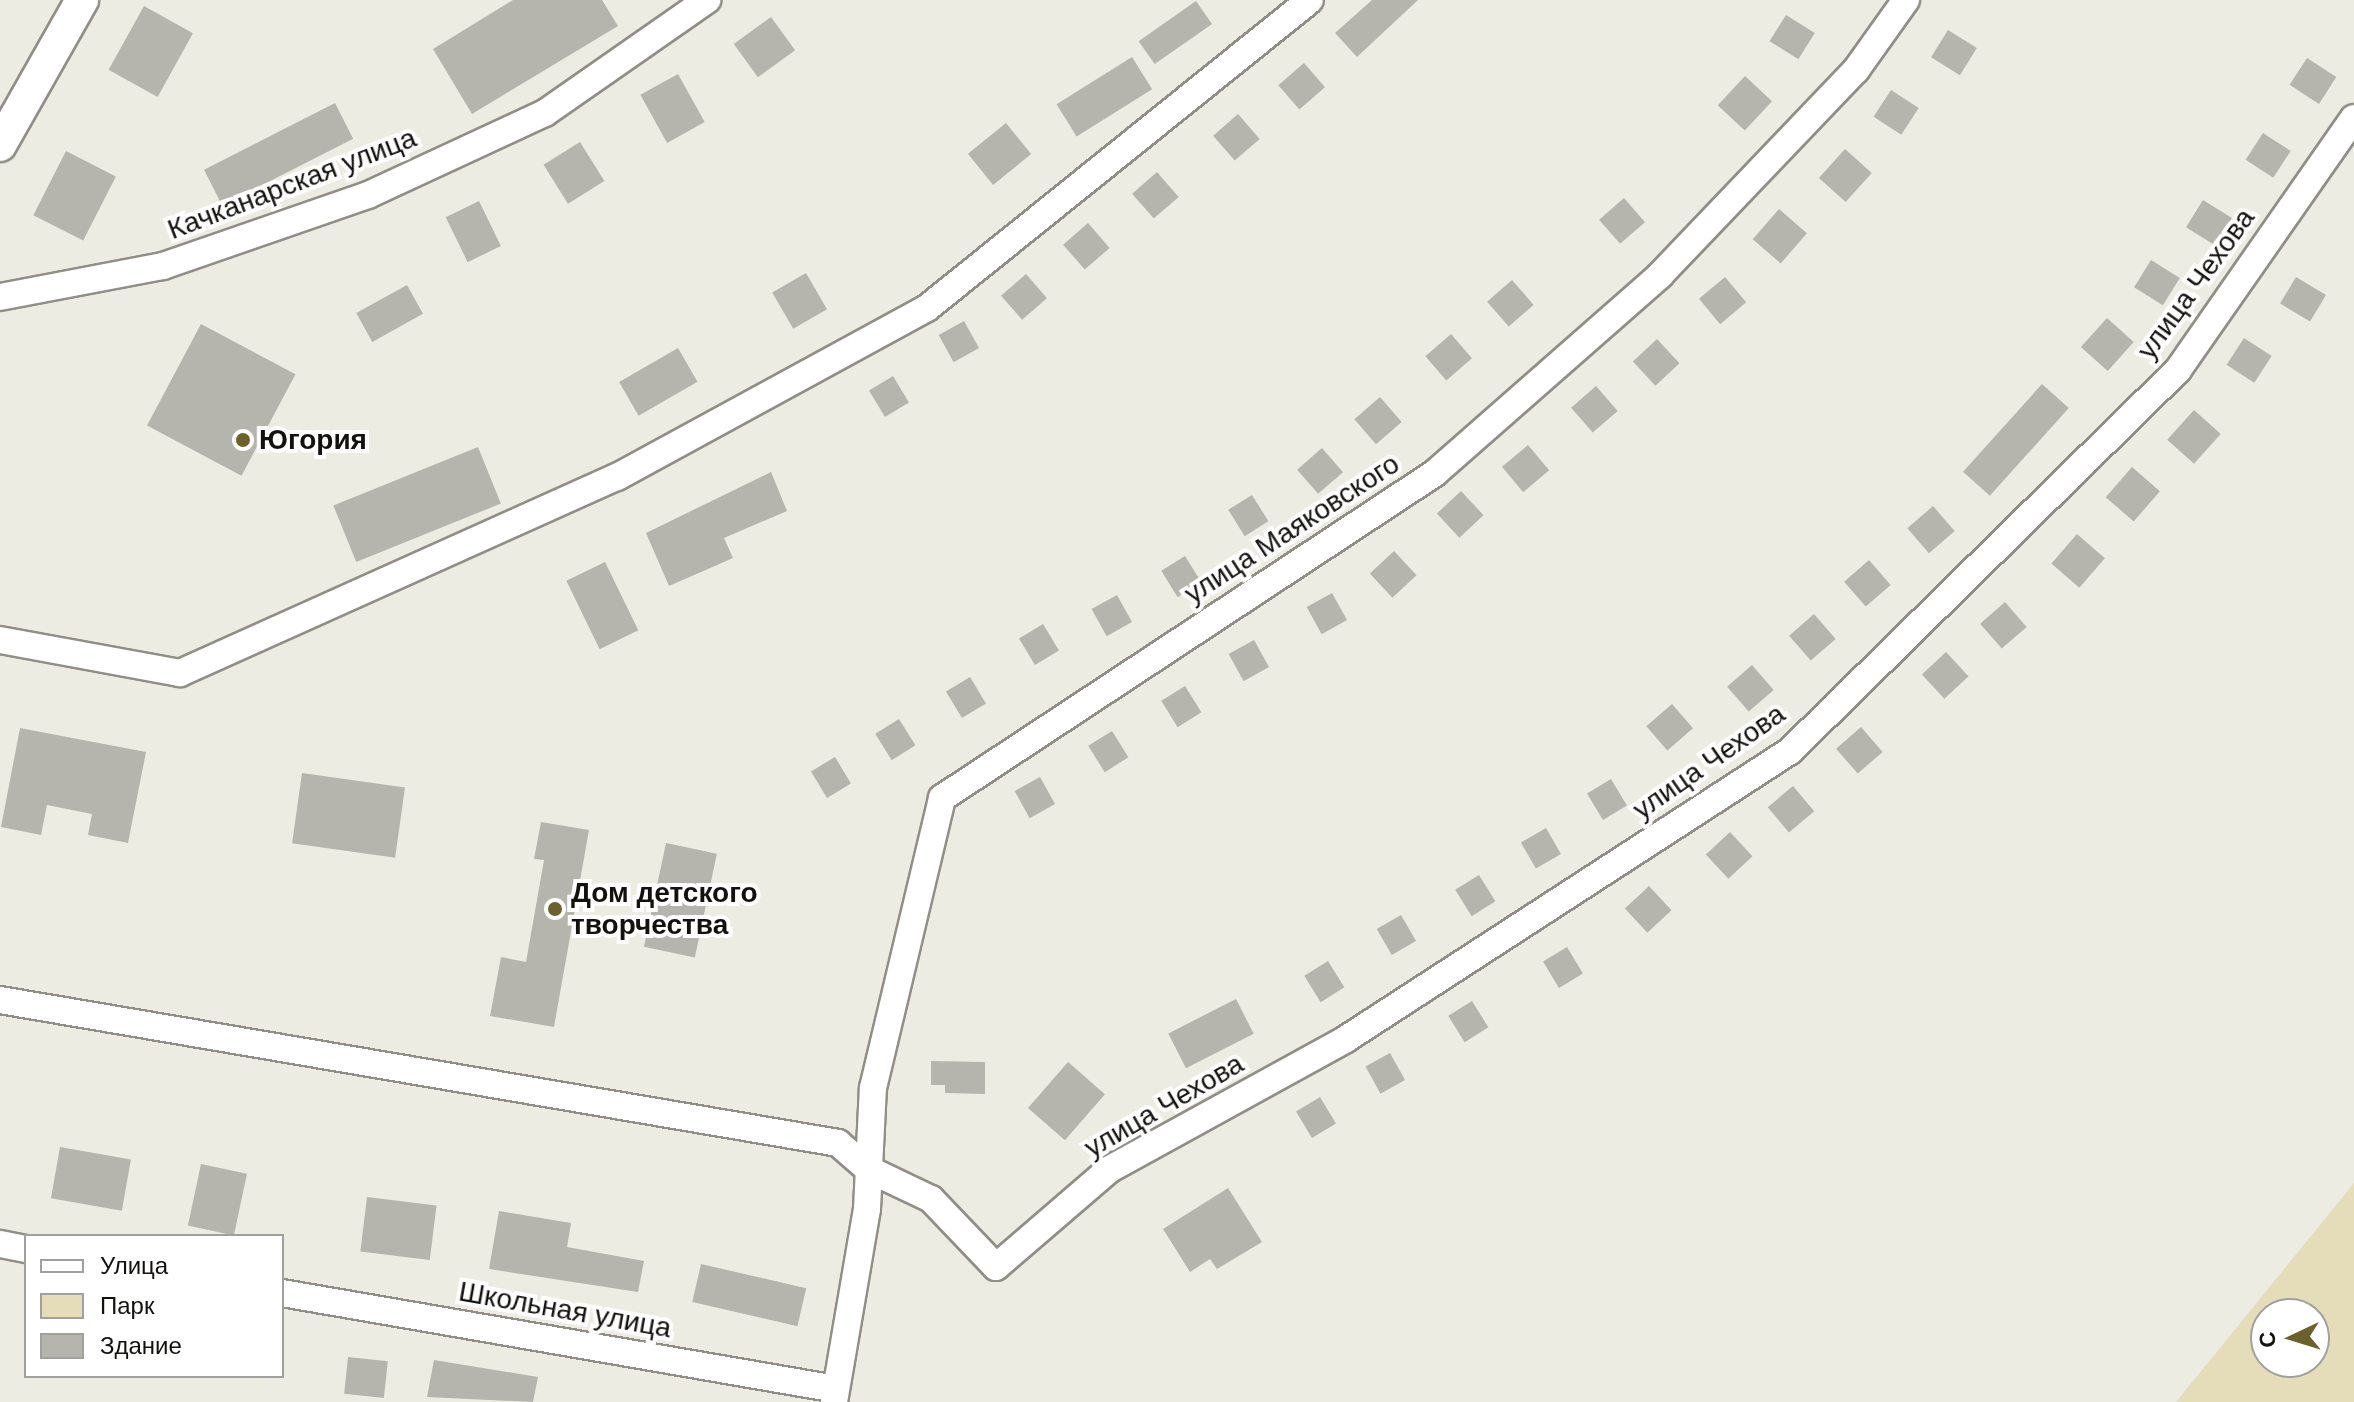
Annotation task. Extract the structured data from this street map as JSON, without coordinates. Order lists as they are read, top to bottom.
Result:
{
  "streets": {
    "street": [
      "Качканарская улица",
      "улица Чехова",
      "улица Маяковского",
      "Школьная улица"
    ]
  },
  "crossings": [
    ["улица Чехова", "улица Маяковского"],
    ["улица Маяковского", "Школьная улица"]
  ],
  "places": ["Югория", "Дом детского творчества"],
  "legend": ["Улица", "Парк", "Здание"],
  "north": "left"
}
